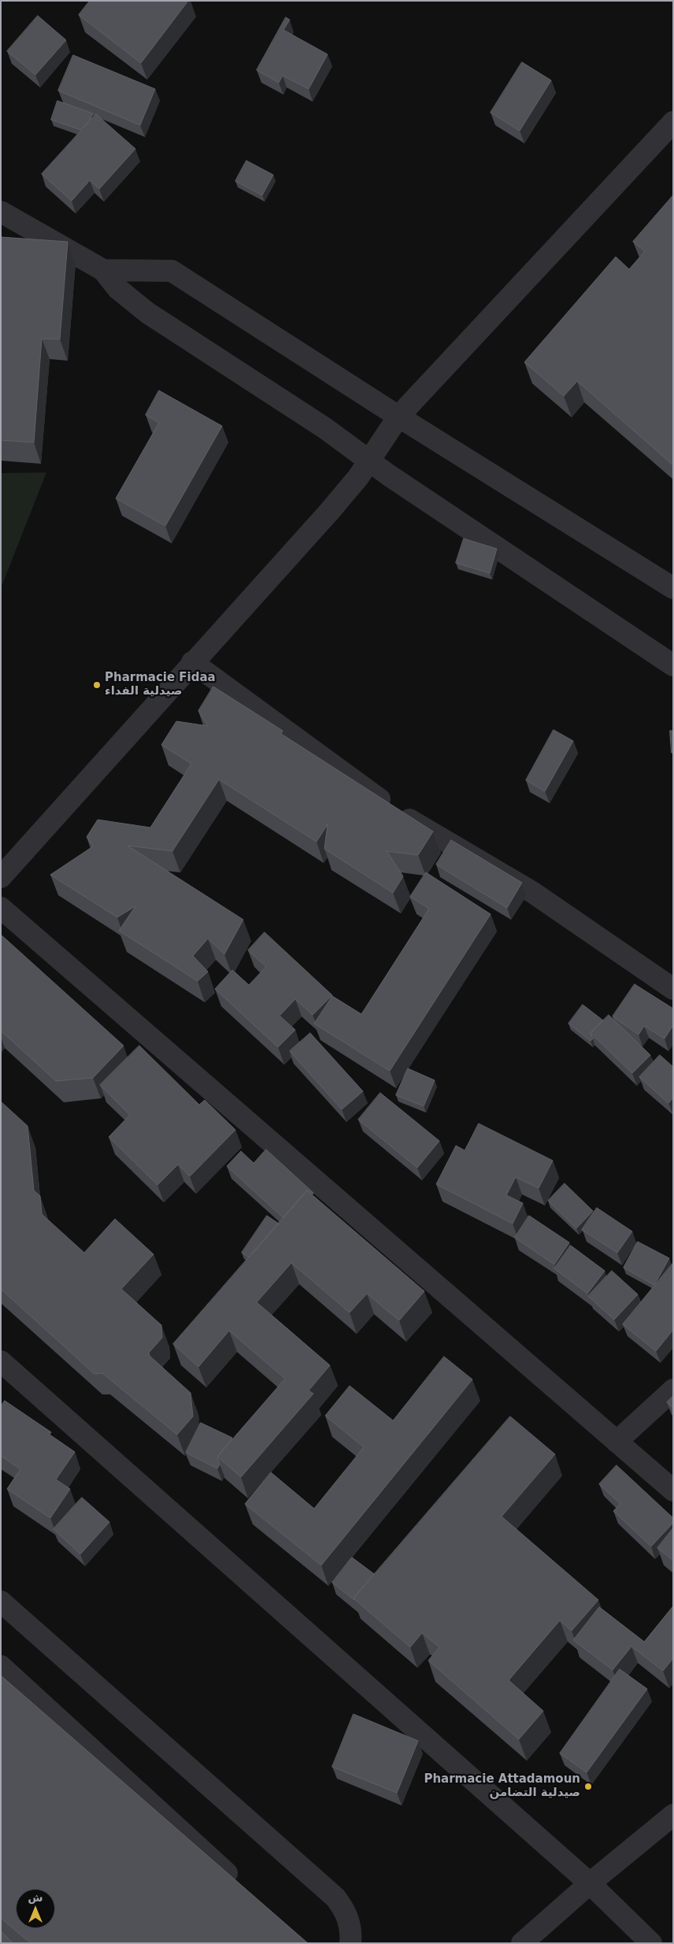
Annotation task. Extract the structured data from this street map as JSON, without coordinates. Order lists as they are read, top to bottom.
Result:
{
  "places": ["Pharmacie Fidaa صيدلية الفداء", "Pharmacie Attadamoun صيدلية التضامن"],
  "north": "top"
}
